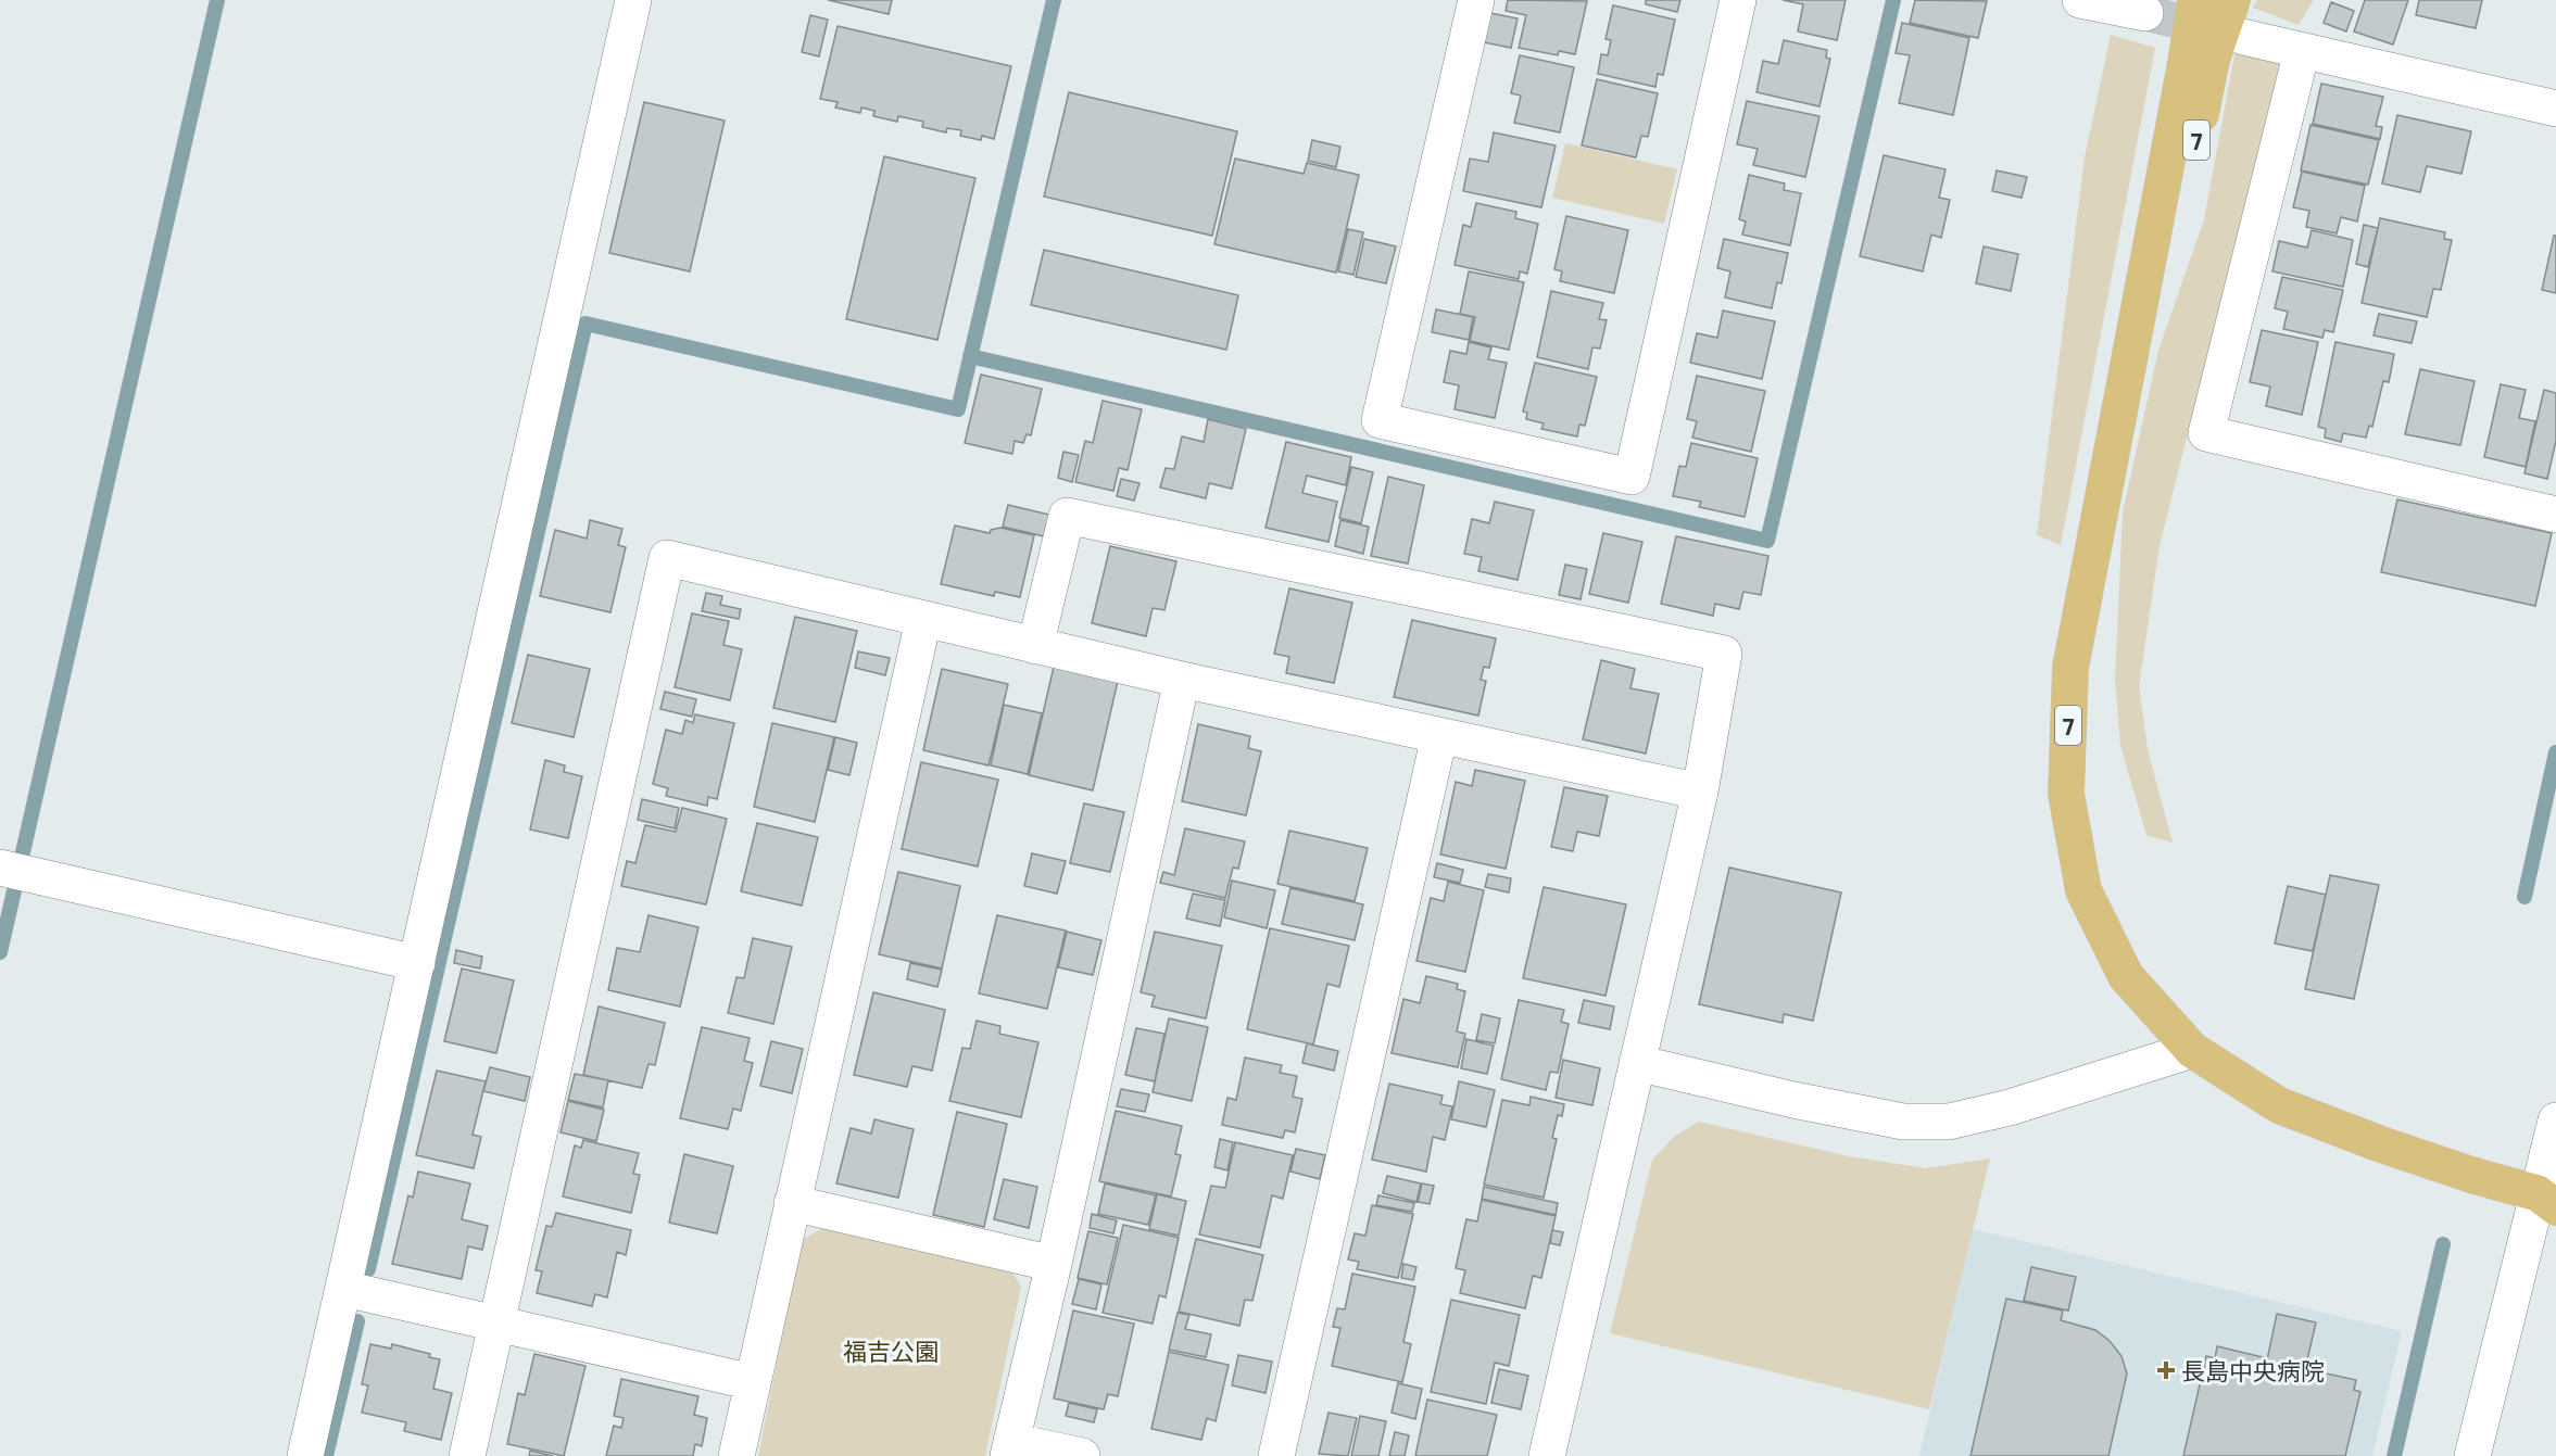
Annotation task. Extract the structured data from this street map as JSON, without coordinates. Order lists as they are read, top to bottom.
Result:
{
  "streets": {
    "main road": ["7"]
  },
  "parks": ["福吉公園"],
  "places": {
    "health": ["長島中央病院"]
  }
}
